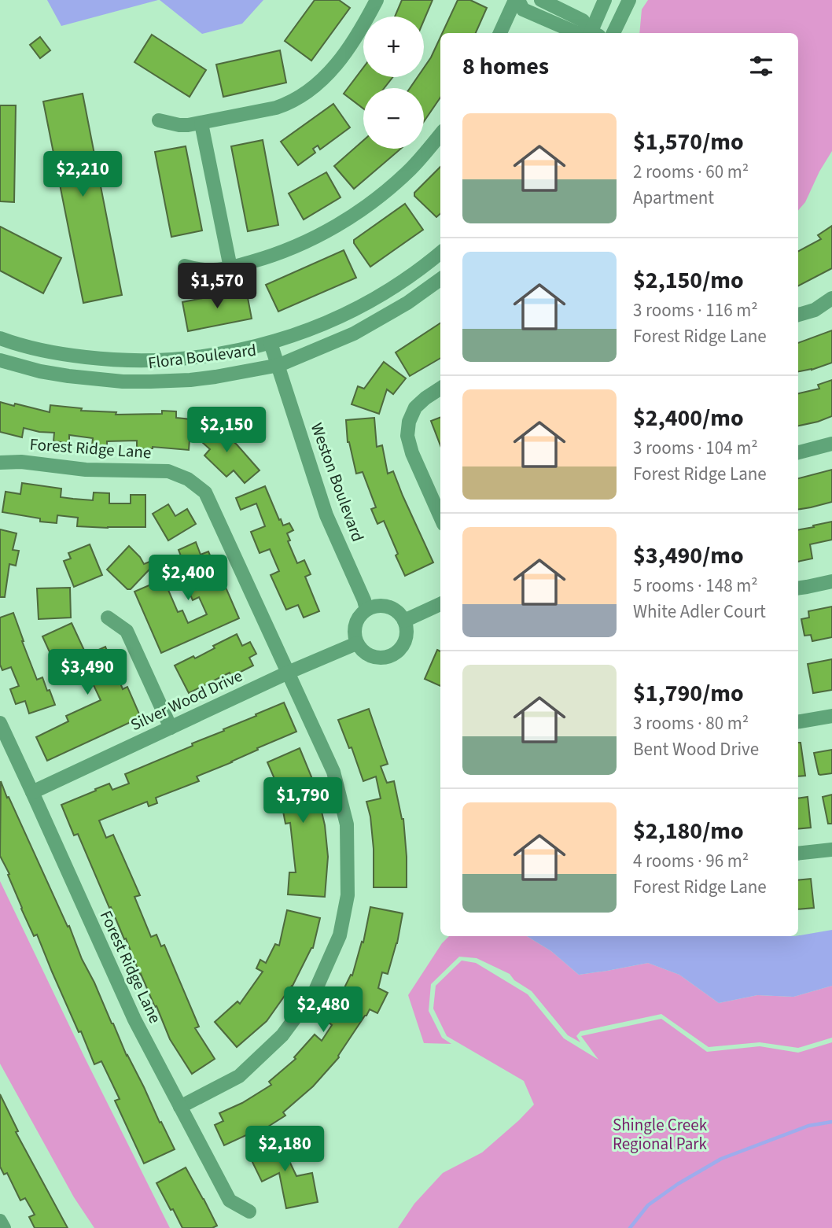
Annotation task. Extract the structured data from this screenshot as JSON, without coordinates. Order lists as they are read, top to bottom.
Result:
{
  "streets": {
    "street": [
      "Flora Boulevard",
      "Forest Ridge Lane",
      "Weston Boulevard",
      "Silver Wood Drive"
    ]
  },
  "crossings": [
    ["Flora Boulevard", "Weston Boulevard"],
    ["Forest Ridge Lane", "Silver Wood Drive"],
    ["Weston Boulevard", "Silver Wood Drive"]
  ],
  "parks": ["Shingle Creek Regional Park"],
  "page": {
    "map_buttons": ["+", "−"],
    "heading": "8 homes",
    "list": [
      {
        "name": "$1,570/mo",
        "note": "2 rooms · 60 m² · Apartment"
      },
      {
        "name": "$2,150/mo",
        "note": "3 rooms · 116 m² · Forest Ridge Lane"
      },
      {
        "name": "$2,400/mo",
        "note": "3 rooms · 104 m² · Forest Ridge Lane"
      },
      {
        "name": "$3,490/mo",
        "note": "5 rooms · 148 m² · White Adler Court"
      },
      {
        "name": "$1,790/mo",
        "note": "3 rooms · 80 m² · Bent Wood Drive"
      },
      {
        "name": "$2,180/mo",
        "note": "4 rooms · 96 m² · Forest Ridge Lane"
      }
    ],
    "price": [
      "$2,210",
      "$1,570",
      "$2,150",
      "$2,400",
      "$3,490",
      "$1,790",
      "$2,480",
      "$2,180"
    ]
  }
}
